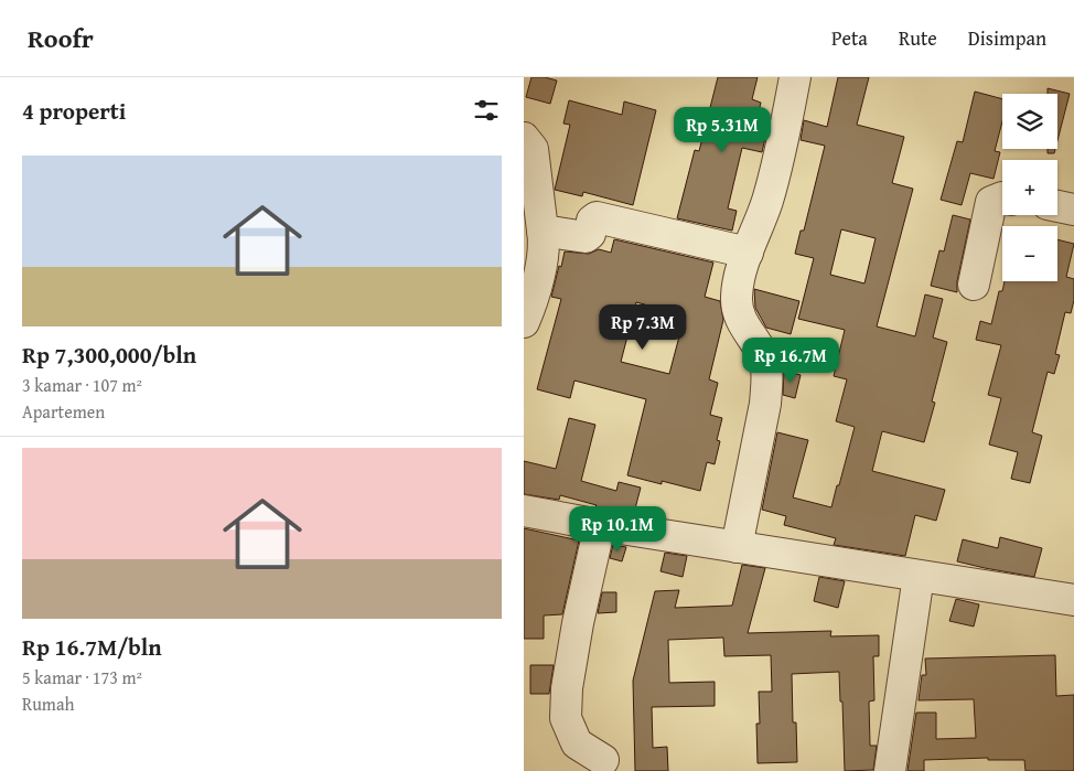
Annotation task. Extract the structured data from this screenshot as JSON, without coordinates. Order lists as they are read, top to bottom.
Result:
{
  "page": {
    "header": "Roofr",
    "nav": ["Peta", "Rute", "Disimpan"],
    "heading": "4 properti",
    "map_buttons": ["+", "−"],
    "price": [
      "Rp 5.31M",
      "Rp 7.3M",
      "Rp 16.7M",
      "Rp 10.1M"
    ],
    "list": [
      {
        "name": "Rp 7,300,000/bln",
        "note": "3 kamar · 107 m² · Apartemen"
      },
      {
        "name": "Rp 16.7M/bln",
        "note": "5 kamar · 173 m² · Rumah"
      }
    ]
  }
}
